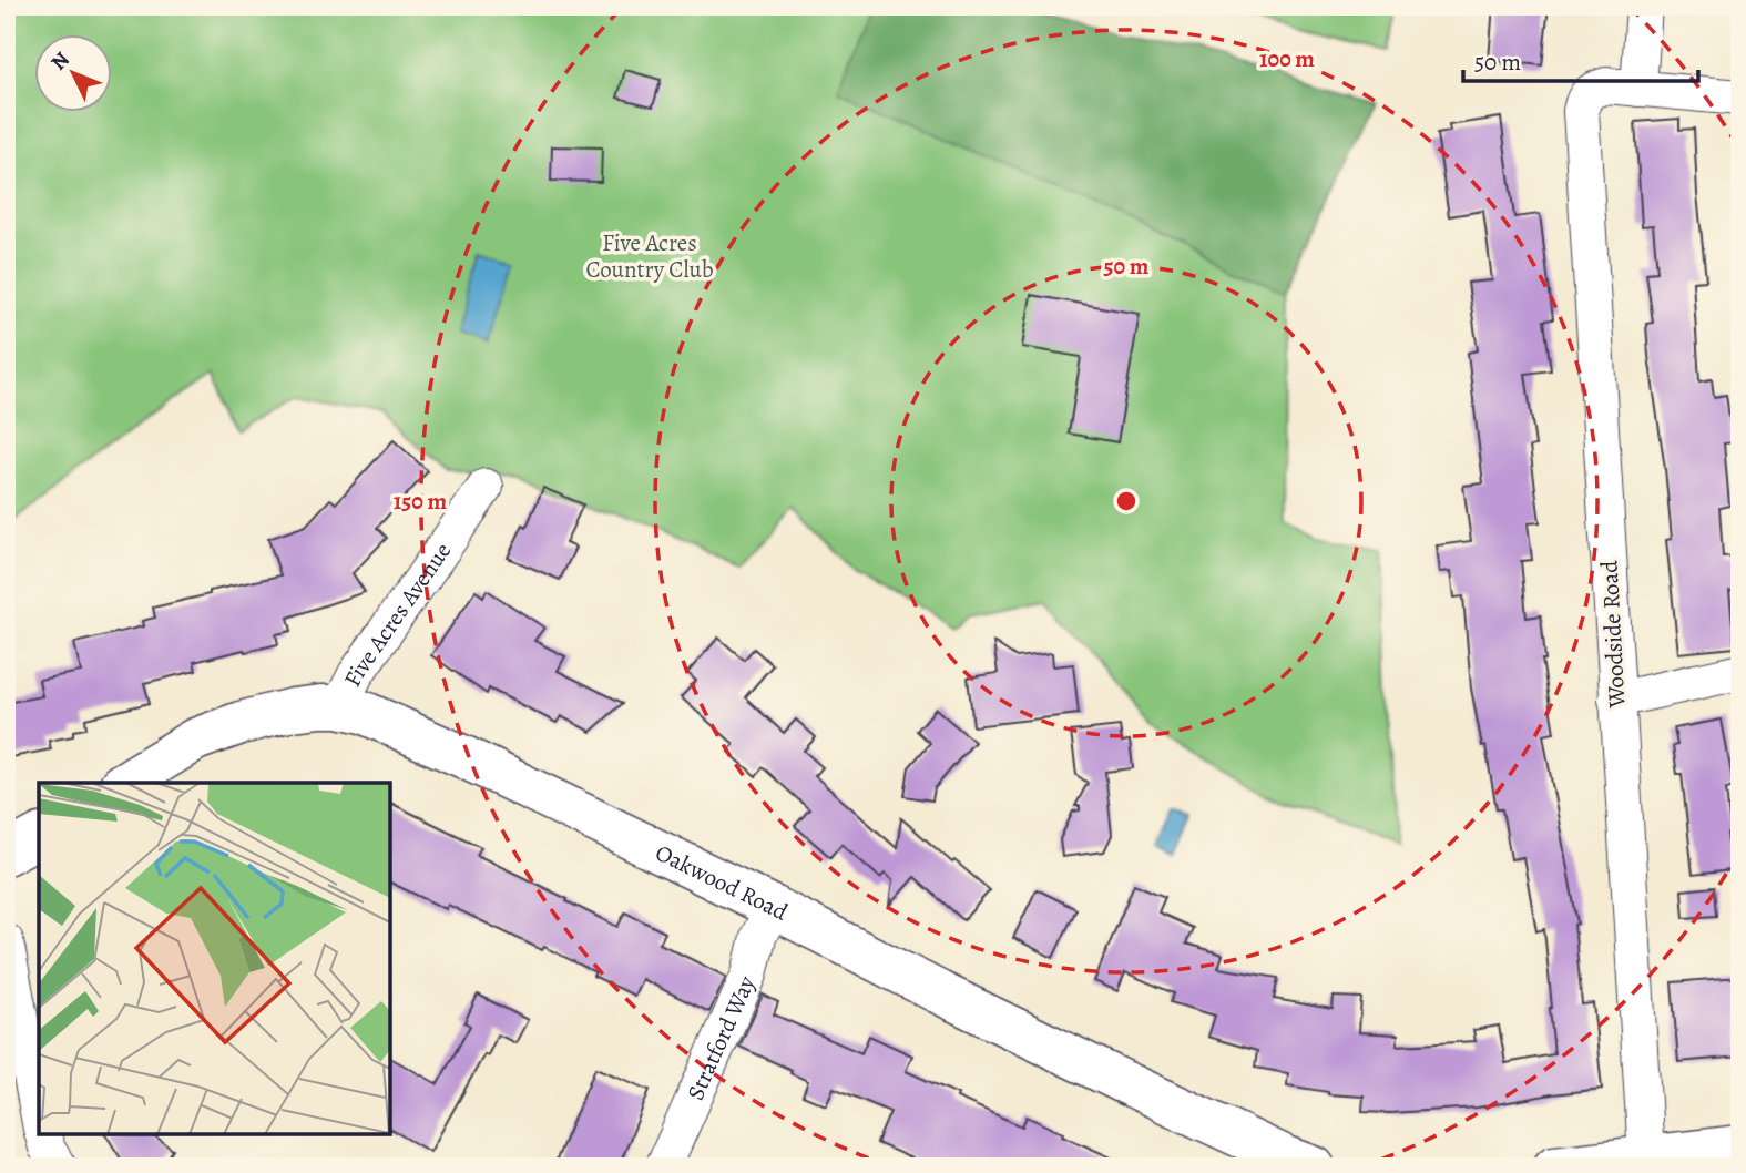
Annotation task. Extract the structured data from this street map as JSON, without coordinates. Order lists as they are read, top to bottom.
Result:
{
  "streets": {
    "street": [
      "Five Acres Avenue",
      "Woodside Road",
      "Oakwood Road",
      "Stratford Way"
    ]
  },
  "crossings": [
    ["Five Acres Avenue", "Oakwood Road"],
    ["Oakwood Road", "Stratford Way"]
  ],
  "parks": ["Five Acres Country Club"],
  "scale_bar": "50 m",
  "north": "top left",
  "rings": ["100 m", "50 m", "150 m"]
}
